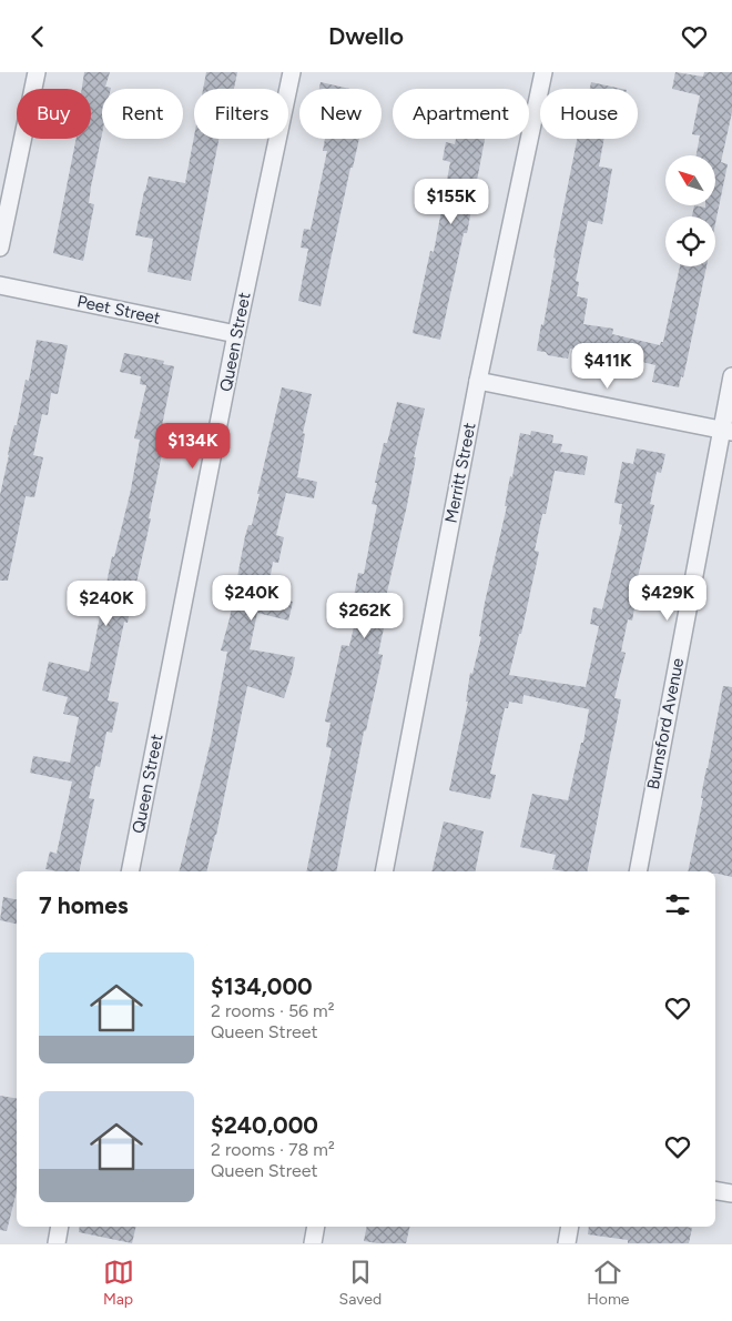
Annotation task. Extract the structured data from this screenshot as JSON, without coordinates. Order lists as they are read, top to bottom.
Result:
{
  "streets": {
    "street": [
      "Peet Street",
      "Queen Street",
      "Merritt Street",
      "Burnsford Avenue"
    ]
  },
  "crossings": [
    ["Peet Street", "Queen Street"]
  ],
  "north": "top left",
  "page": {
    "header": "Dwello",
    "chip": [
      "Buy",
      "Rent",
      "Filters",
      "New",
      "Apartment",
      "House"
    ],
    "price": [
      "$155K",
      "$411K",
      "$134K",
      "$240K",
      "$429K",
      "$240K",
      "$262K"
    ],
    "heading": "7 homes",
    "list": [
      {
        "name": "$134,000",
        "note": "2 rooms · 56 m² · Queen Street"
      },
      {
        "name": "$240,000",
        "note": "2 rooms · 78 m² · Queen Street"
      }
    ],
    "tabs": ["Map", "Saved", "Home"]
  }
}
